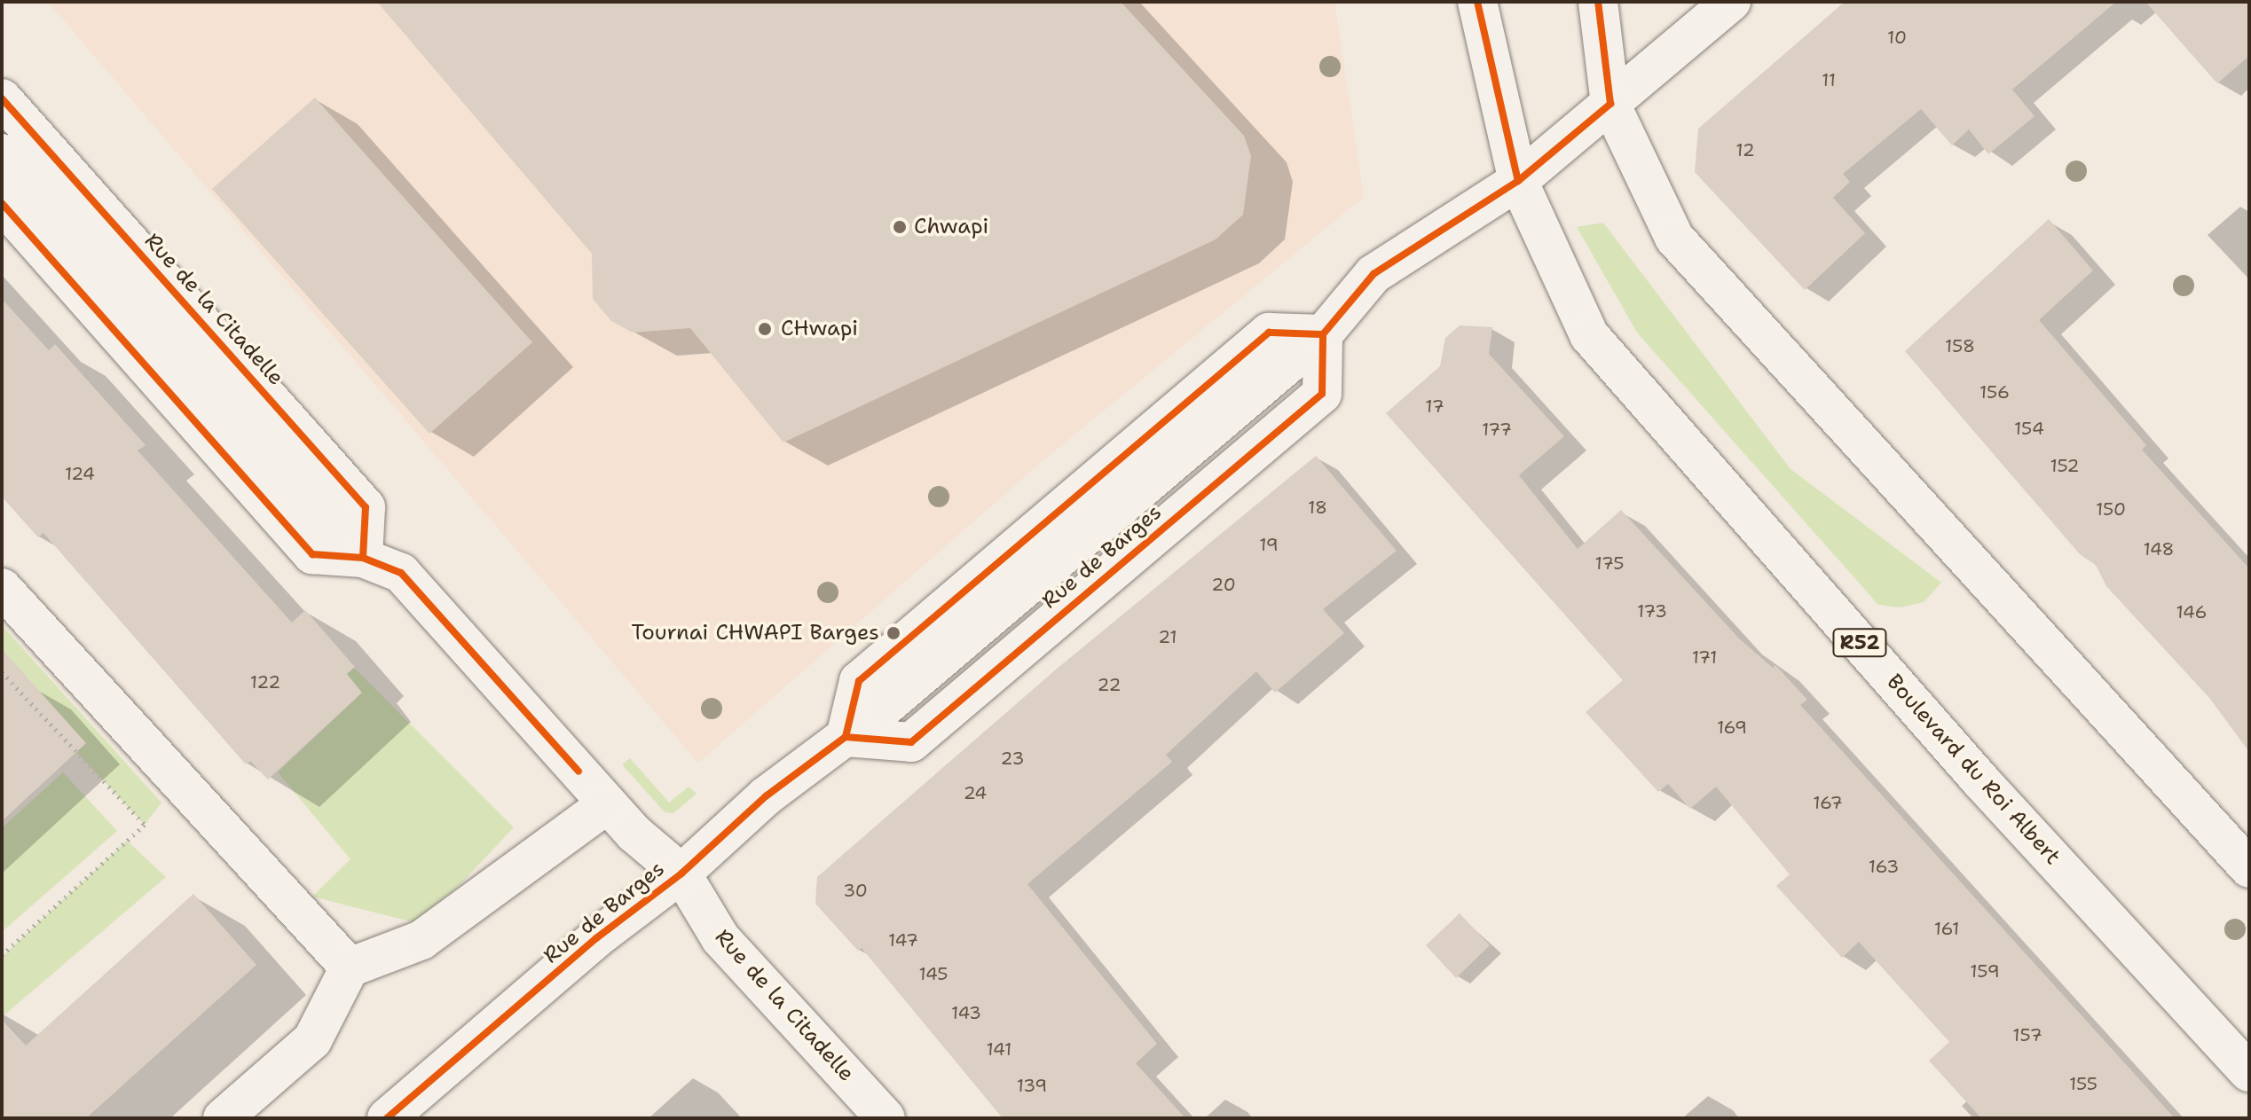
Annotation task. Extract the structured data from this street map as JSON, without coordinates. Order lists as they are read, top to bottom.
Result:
{
  "streets": {
    "street": [
      "Rue de la Citadelle",
      "Rue de Barges",
      "R52",
      "Boulevard du Roi Albert"
    ]
  },
  "crossings": [
    ["Rue de la Citadelle", "Rue de Barges"],
    ["R52", "Boulevard du Roi Albert"]
  ],
  "places": ["Chwapi", "CHwapi", "Tournai CHWAPI Barges"],
  "house_numbers": [
    "10",
    "11",
    "12",
    "158",
    "156",
    "17",
    "154",
    "177",
    "152",
    "124",
    "18",
    "150",
    "19",
    "148",
    "175",
    "20",
    "173",
    "146",
    "21",
    "171",
    "122",
    "22",
    "169",
    "23",
    "24",
    "167",
    "163",
    "30",
    "161",
    "147",
    "159",
    "145",
    "143",
    "157",
    "141",
    "155",
    "139"
  ]
}
